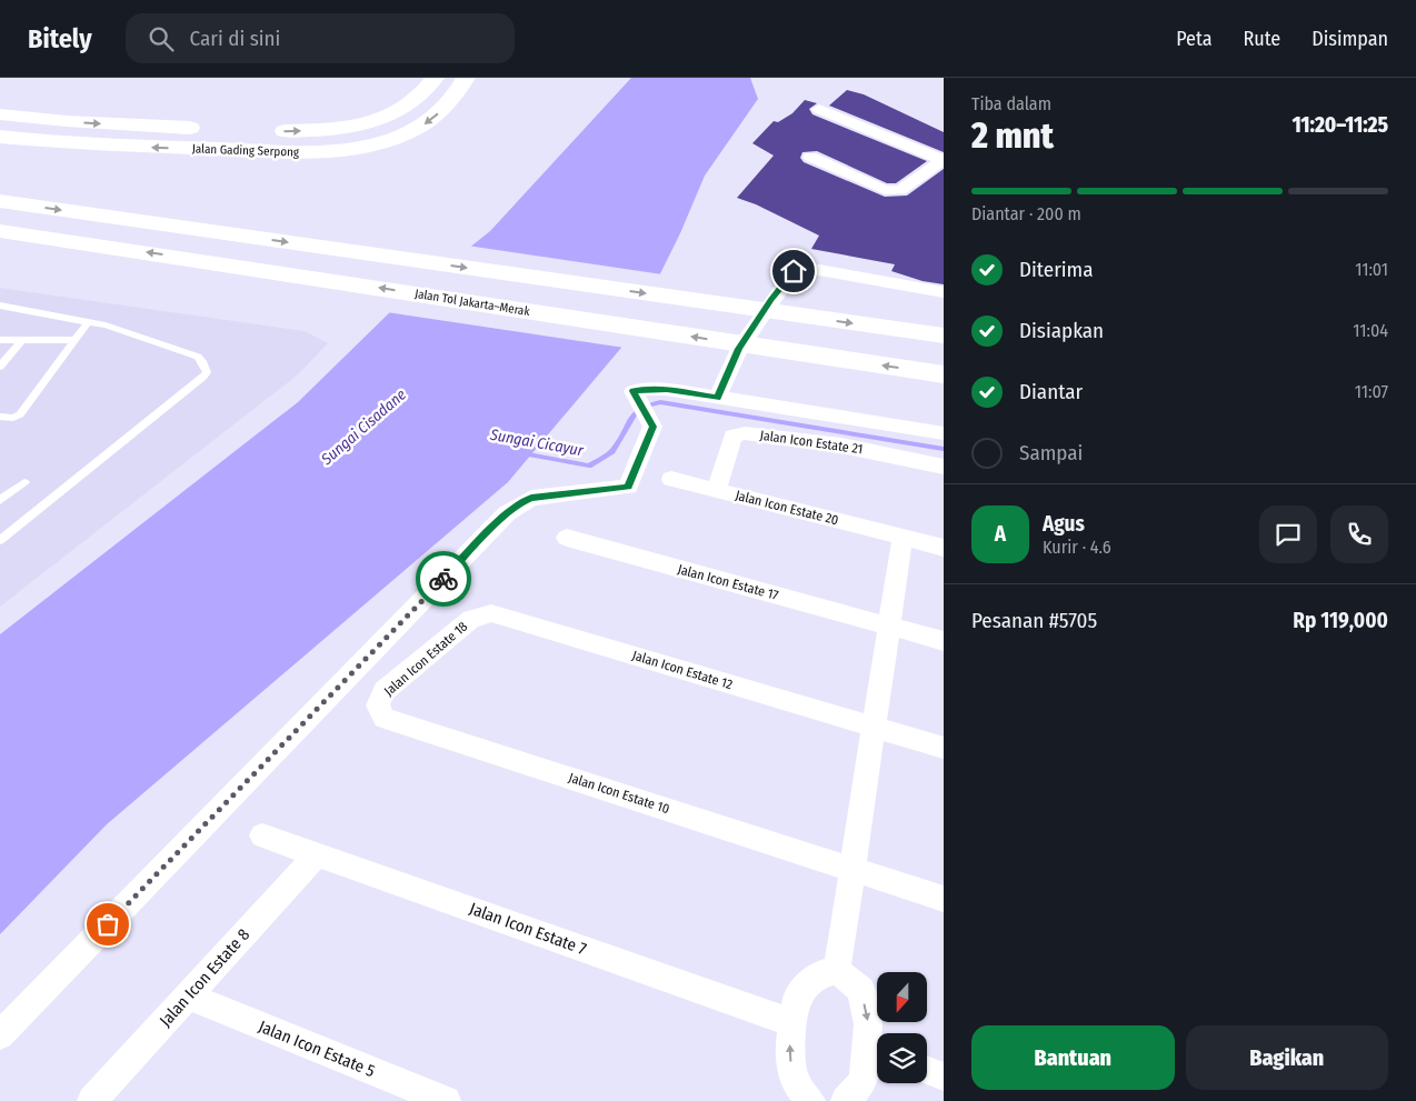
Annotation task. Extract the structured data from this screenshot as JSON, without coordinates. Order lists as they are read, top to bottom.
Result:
{
  "streets": {
    "main road": ["Jalan Gading Serpong", "Jalan Tol Jakarta–Merak"],
    "street": [
      "Jalan Icon Estate 21",
      "Jalan Icon Estate 20",
      "Jalan Icon Estate 17",
      "Jalan Icon Estate 18",
      "Jalan Icon Estate 12",
      "Jalan Icon Estate 10",
      "Jalan Icon Estate 7",
      "Jalan Icon Estate 8",
      "Jalan Icon Estate 5"
    ]
  },
  "crossings": [
    ["Jalan Icon Estate 21", "Jalan Icon Estate 20"],
    ["Jalan Icon Estate 18", "Jalan Icon Estate 12"],
    ["Jalan Icon Estate 18", "Jalan Icon Estate 10"],
    ["Jalan Icon Estate 7", "Jalan Icon Estate 8"],
    ["Jalan Icon Estate 8", "Jalan Icon Estate 5"]
  ],
  "water": ["Sungai Cisadane", "Sungai Cicayur"],
  "north": "bottom",
  "page": {
    "header": "Bitely",
    "search": "Cari di sini",
    "nav": ["Peta", "Rute", "Disimpan"],
    "heading": ["2 mnt", "Tiba dalam", "11:20–11:25"],
    "panel": [
      "Agus",
      "Kurir · 4.6",
      "Pesanan #5705",
      "Rp 119,000"
    ],
    "bar": "Diantar · 200 m",
    "list": [
      ["Diterima", "11:01"],
      ["Disiapkan", "11:04"],
      ["Diantar", "11:07"],
      "Sampai"
    ],
    "round": "A",
    "buttons": ["Bantuan", "Bagikan"]
  }
}
